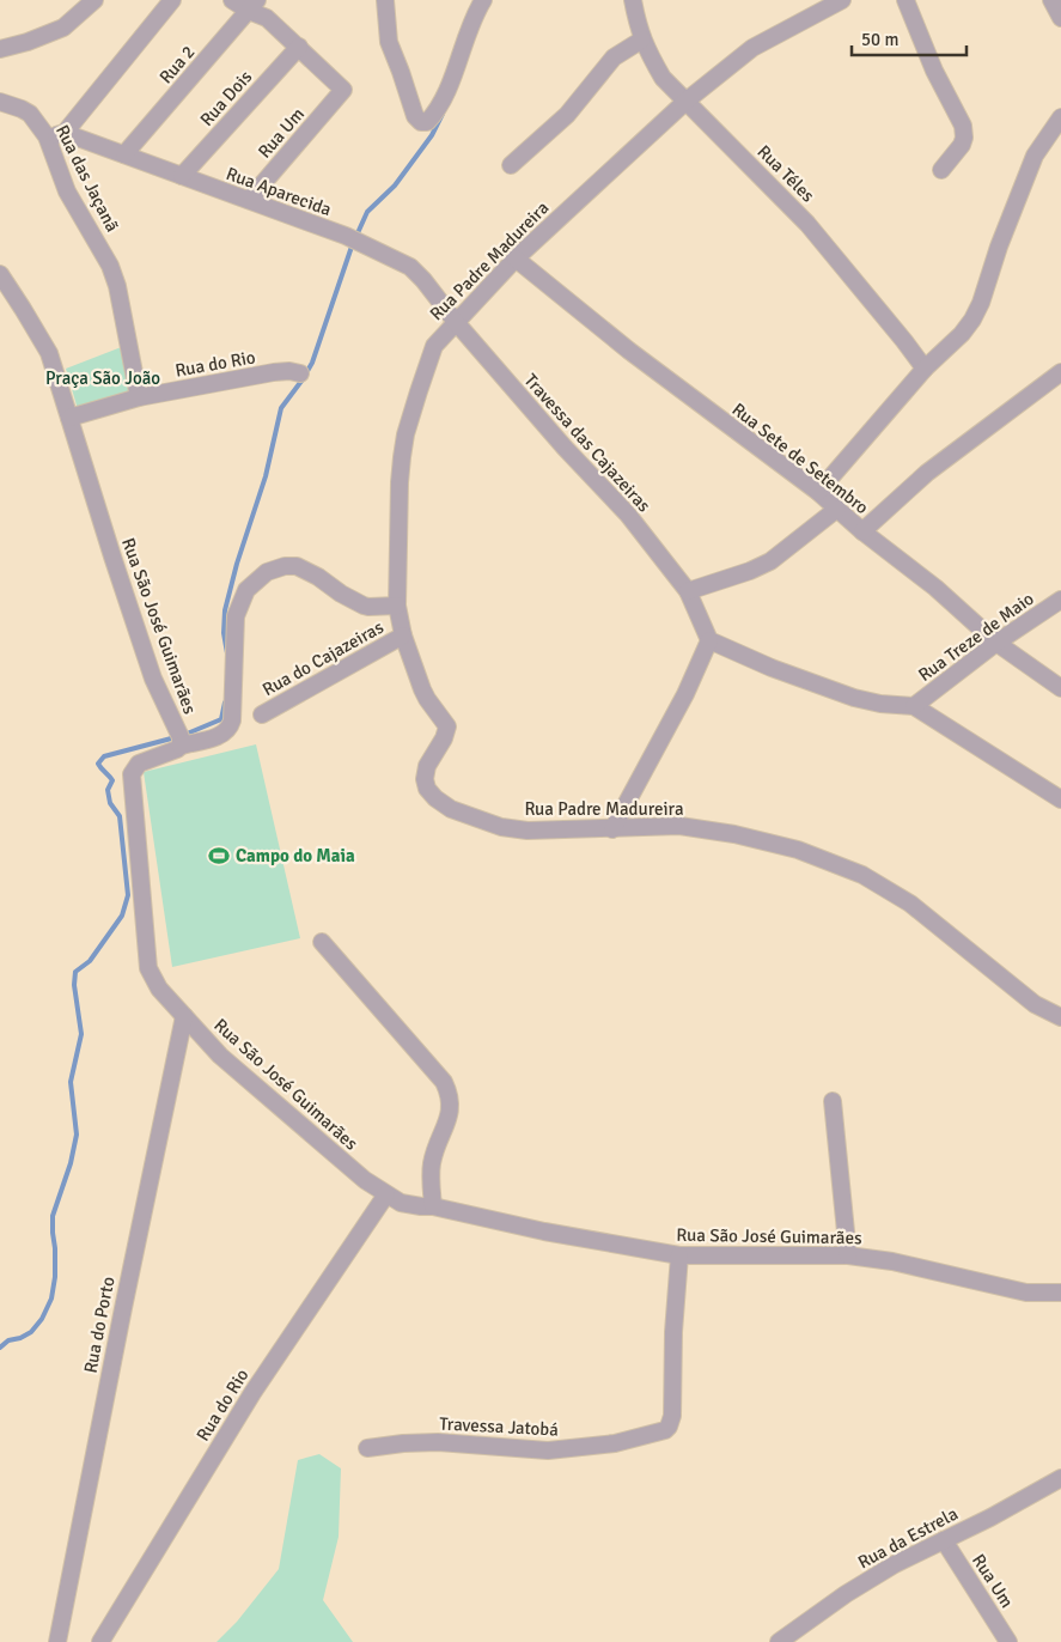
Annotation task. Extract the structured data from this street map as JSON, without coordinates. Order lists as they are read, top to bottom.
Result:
{
  "streets": {
    "street": [
      "Rua 2",
      "Rua Dois",
      "Rua Um",
      "Rua Téles",
      "Rua das Jaçanã",
      "Rua Aparecida",
      "Rua Padre Madureira",
      "Rua do Rio",
      "Travessa das Cajazeiras",
      "Rua Sete de Setembro",
      "Rua São José Guimarães",
      "Rua Treze de Maio",
      "Rua do Cajazeiras",
      "Rua do Porto",
      "Travessa Jatobá",
      "Rua da Estrela"
    ]
  },
  "crossings": [
    ["Rua 2", "Rua Aparecida"],
    ["Rua Dois", "Rua Um"],
    ["Rua Dois", "Rua Aparecida"],
    ["Rua Um", "Rua Aparecida"],
    ["Rua Um", "Rua da Estrela"],
    ["Rua Téles", "Rua Padre Madureira"],
    ["Rua das Jaçanã", "Rua do Rio"],
    ["Rua Aparecida", "Rua Padre Madureira"],
    ["Rua Aparecida", "Travessa das Cajazeiras"],
    ["Rua Padre Madureira", "Travessa das Cajazeiras"],
    ["Rua Padre Madureira", "Rua Sete de Setembro"],
    ["Rua Padre Madureira", "Rua do Cajazeiras"],
    ["Rua do Rio", "Rua São José Guimarães"],
    ["Rua Sete de Setembro", "Rua Treze de Maio"],
    ["Rua São José Guimarães", "Rua do Porto"],
    ["Rua São José Guimarães", "Travessa Jatobá"]
  ],
  "parks": ["Praça São João"],
  "places": {
    "sports": ["Campo do Maia"]
  },
  "scale_bar": "50 m"
}
